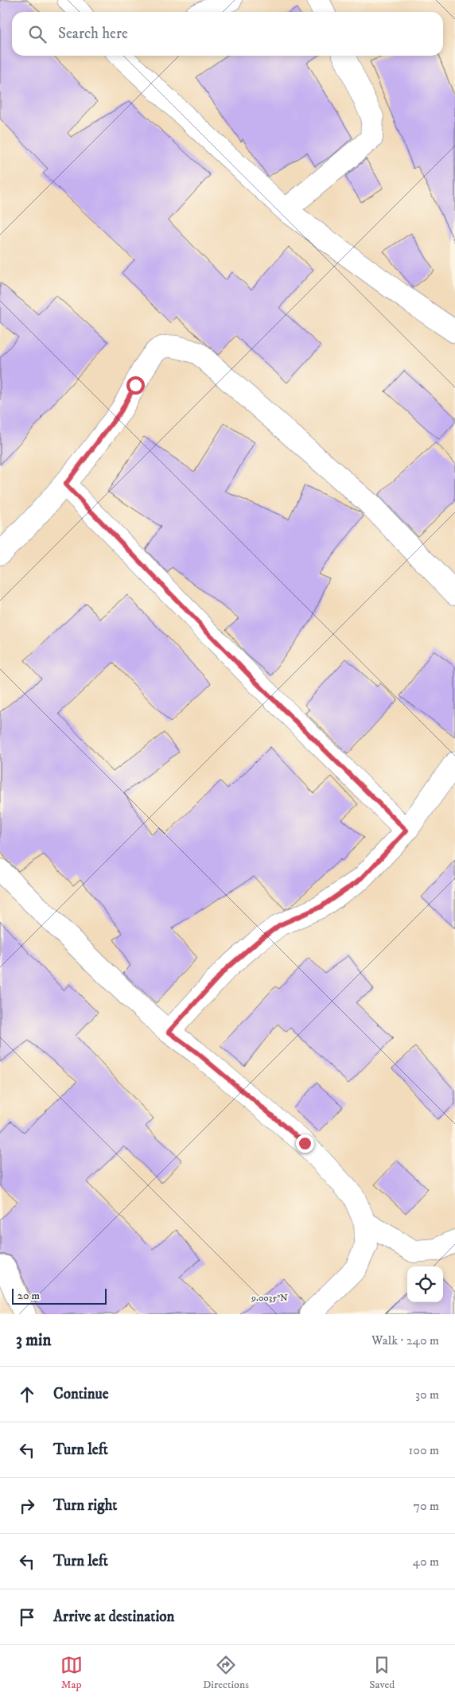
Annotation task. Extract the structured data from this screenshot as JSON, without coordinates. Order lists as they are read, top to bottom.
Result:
{
  "scale_bar": "20 m",
  "page": {
    "search": "Search here",
    "scale": "20 m",
    "heading": ["3 min", "Walk · 240 m"],
    "list": [
      ["Continue", "30 m"],
      ["Turn left", "100 m"],
      ["Turn right", "70 m"],
      ["Turn left", "40 m"],
      "Arrive at destination"
    ],
    "nav": ["Map", "Directions", "Saved"]
  },
  "coordinates": ["9.0035°N"]
}
